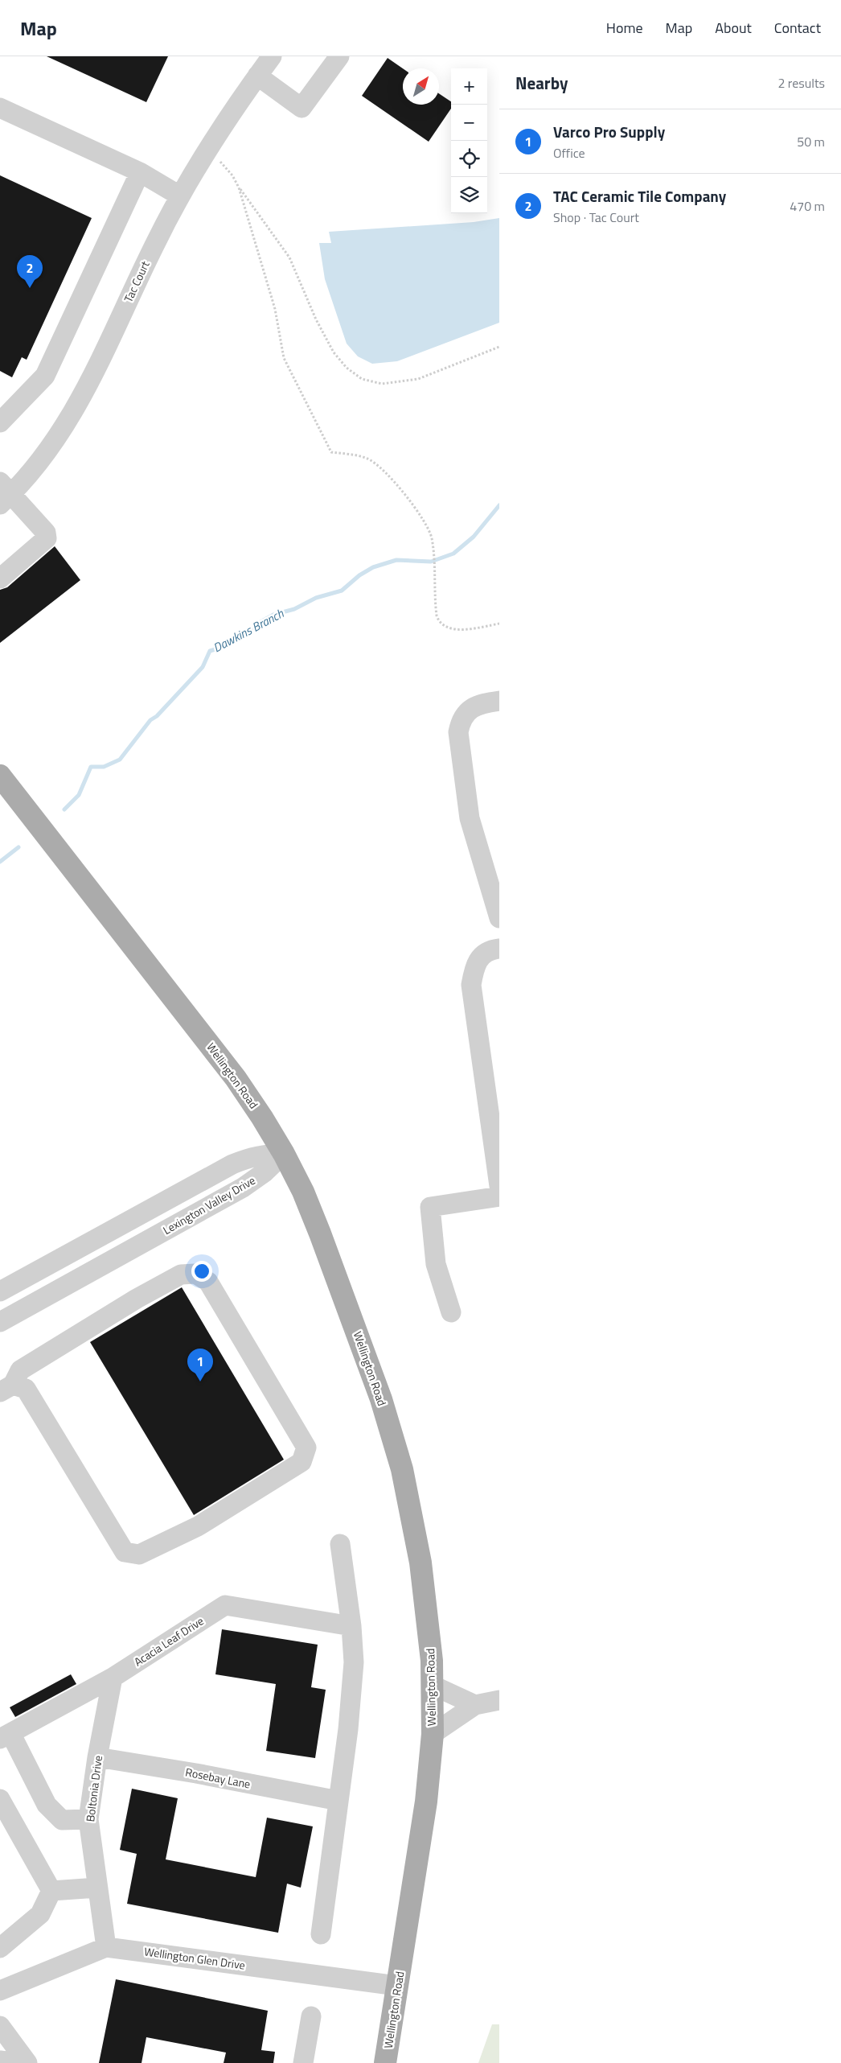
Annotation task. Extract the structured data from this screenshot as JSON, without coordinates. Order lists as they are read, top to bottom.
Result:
{
  "streets": {
    "main road": ["Wellington Road"],
    "street": [
      "Tac Court",
      "Lexington Valley Drive",
      "Acacia Leaf Drive",
      "Rosebay Lane",
      "Boltonia Drive",
      "Wellington Glen Drive"
    ]
  },
  "crossings": [
    ["Wellington Road", "Lexington Valley Drive"],
    ["Wellington Road", "Wellington Glen Drive"],
    ["Acacia Leaf Drive", "Boltonia Drive"],
    ["Rosebay Lane", "Boltonia Drive"],
    ["Boltonia Drive", "Wellington Glen Drive"]
  ],
  "water": ["Dawkins Branch"],
  "north": "top right",
  "page": {
    "header": "Map",
    "nav": [
      "Home",
      "Map",
      "About",
      "Contact"
    ],
    "heading": ["Nearby", "2 results"],
    "map_buttons": ["+", "−"],
    "list": [
      {
        "mark": "1",
        "name": "Varco Pro Supply",
        "note": "Office",
        "value": "50 m"
      },
      {
        "mark": "2",
        "name": "TAC Ceramic Tile Company",
        "note": "Shop · Tac Court",
        "value": "470 m"
      }
    ],
    "pins": ["2", "1"]
  }
}
